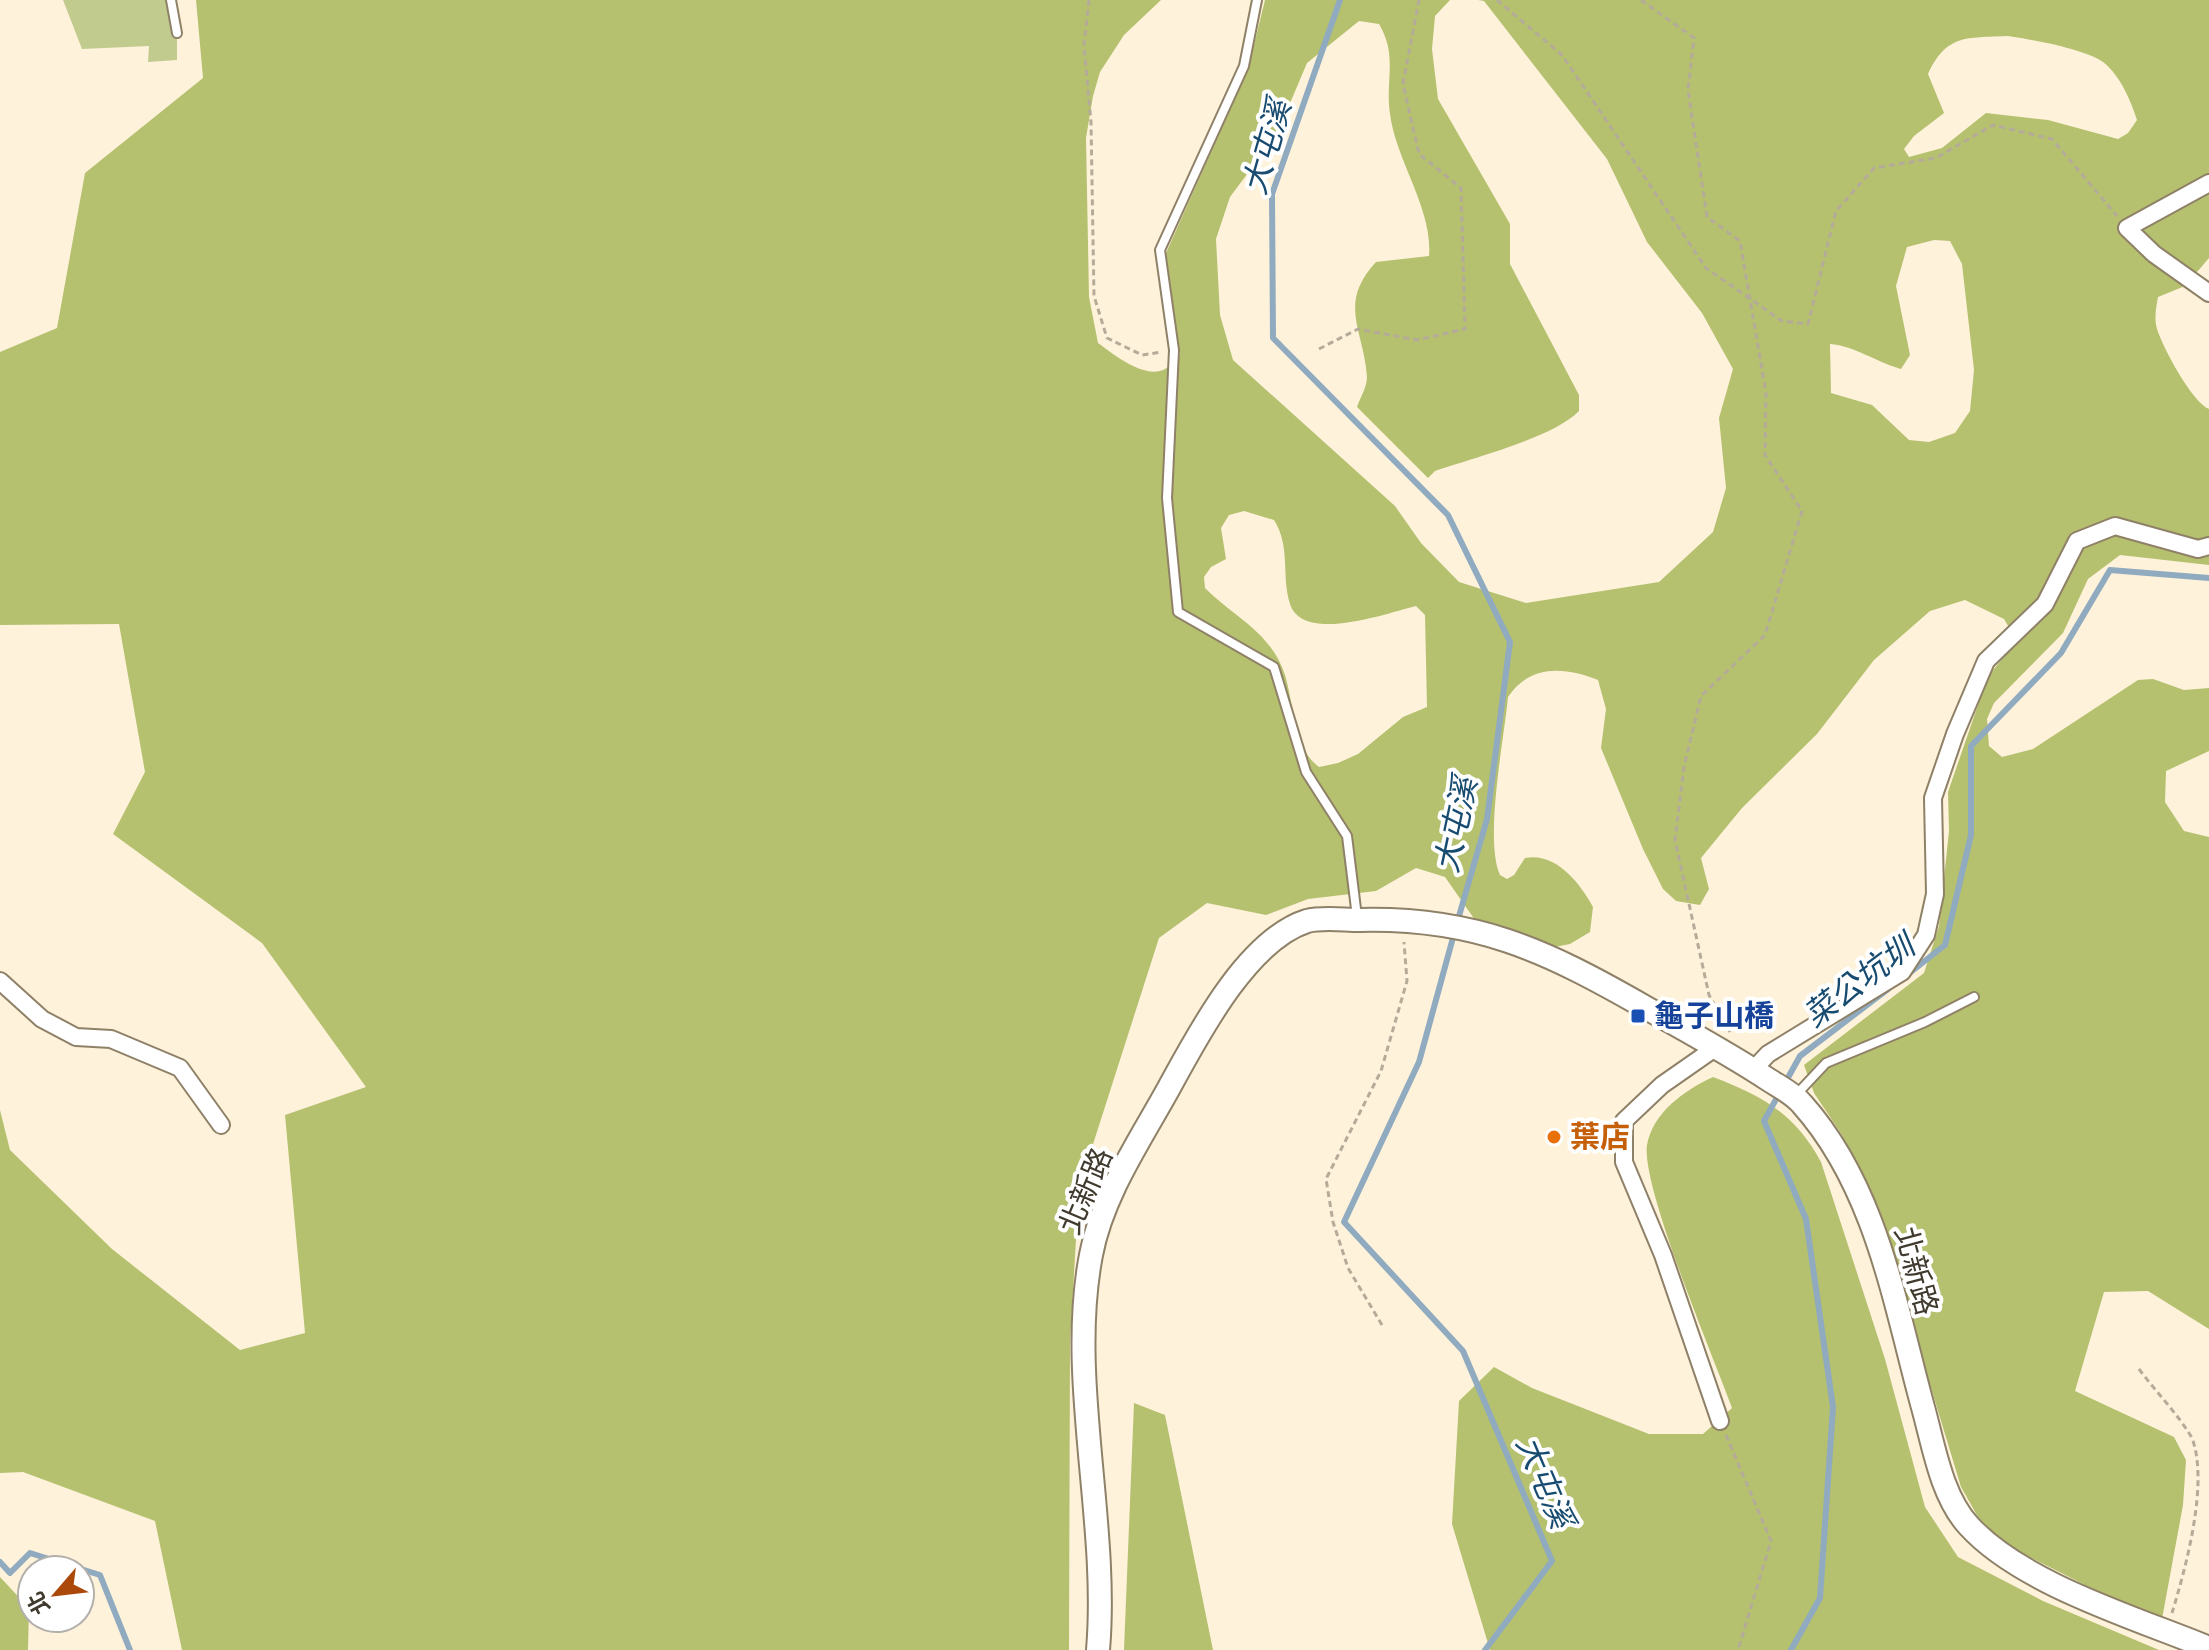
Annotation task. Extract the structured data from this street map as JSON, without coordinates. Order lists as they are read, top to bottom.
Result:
{
  "streets": {
    "main road": ["北新路"]
  },
  "water": ["大屯溪", "菜公坑圳"],
  "places": {
    "transit": ["龜子山橋"],
    "other": ["葉店"]
  },
  "north": "bottom left"
}
